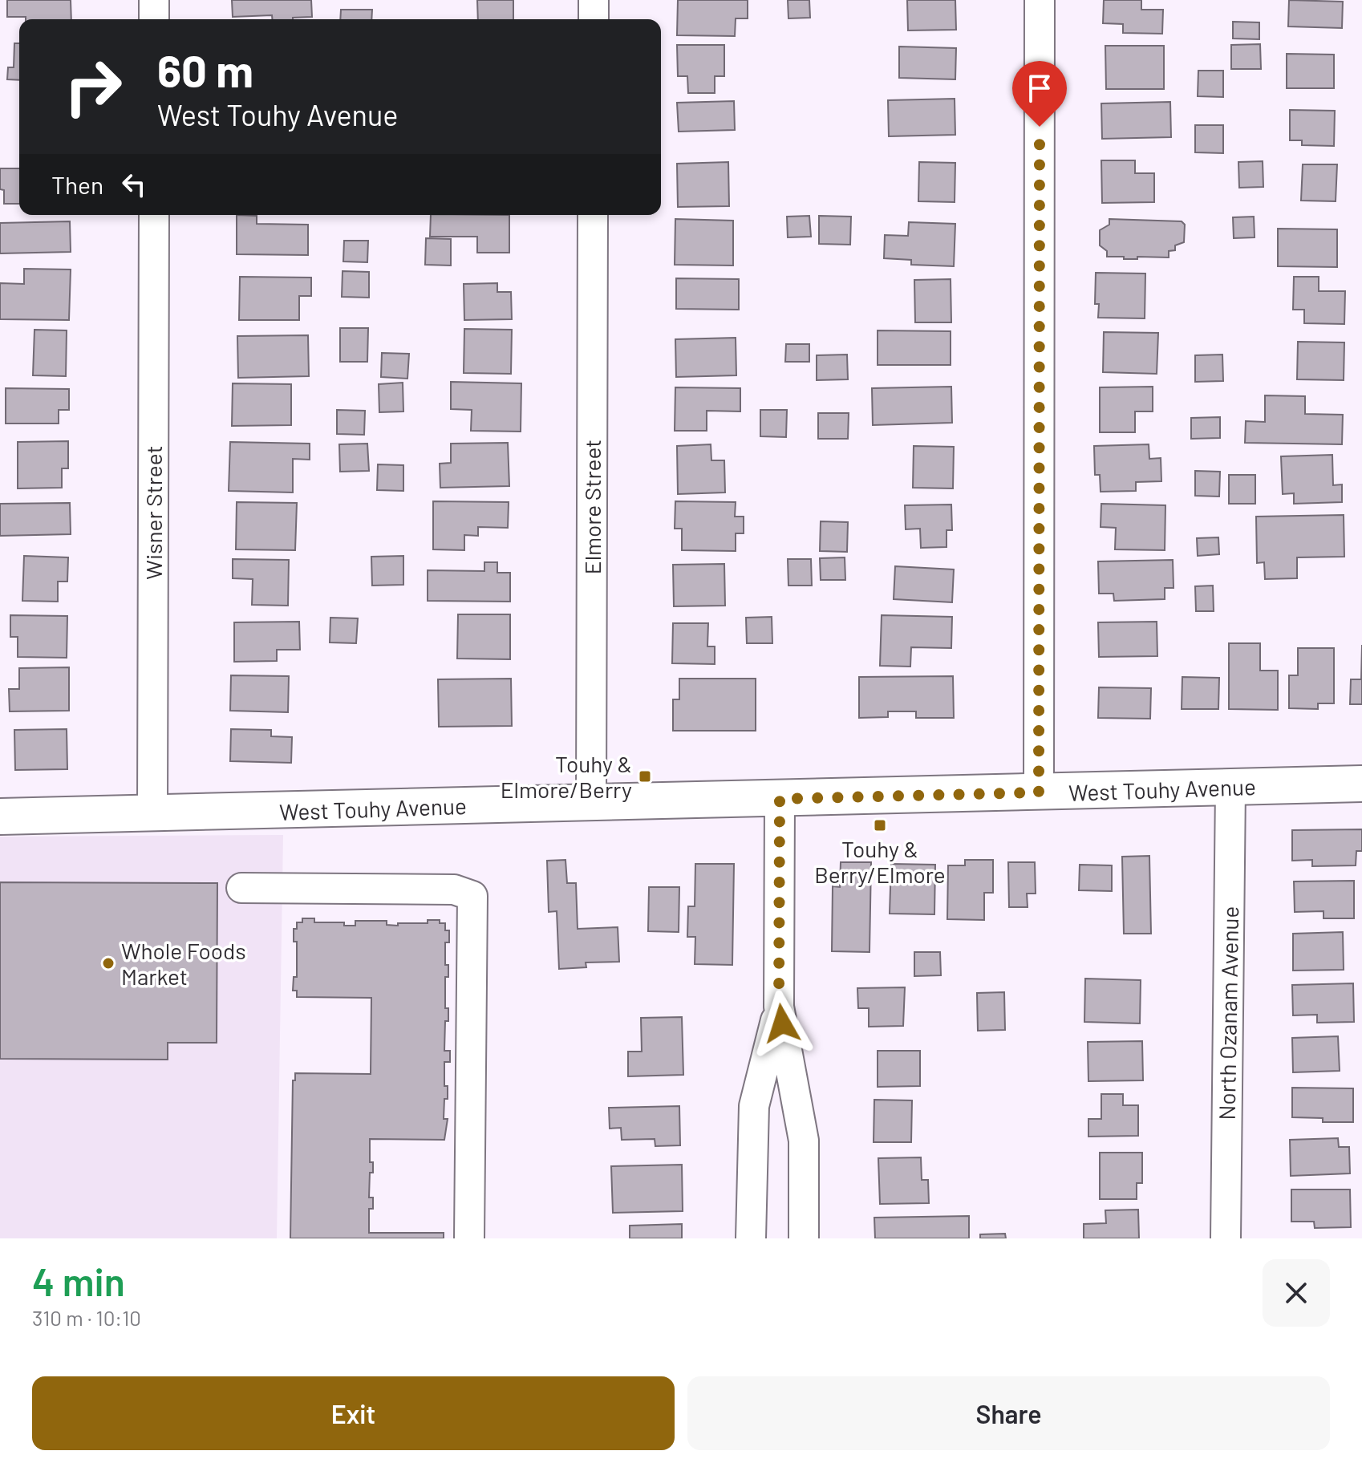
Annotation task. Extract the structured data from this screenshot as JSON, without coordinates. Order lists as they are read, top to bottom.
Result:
{
  "streets": {
    "main road": ["West Touhy Avenue"],
    "street": ["Elmore Street", "Wisner Street", "North Ozanam Avenue"]
  },
  "crossings": [
    ["Elmore Street", "West Touhy Avenue"],
    ["Wisner Street", "West Touhy Avenue"],
    ["West Touhy Avenue", "North Ozanam Avenue"]
  ],
  "places": {
    "transit": ["Touhy & Elmore/Berry", "Touhy & Berry/Elmore"],
    "other": ["Whole Foods Market"]
  },
  "page": {
    "turn": ["60 m", "West Touhy Avenue"],
    "then": "Then",
    "heading": ["4 min", "310 m · 10:10"],
    "buttons": ["Exit", "Share"]
  }
}
